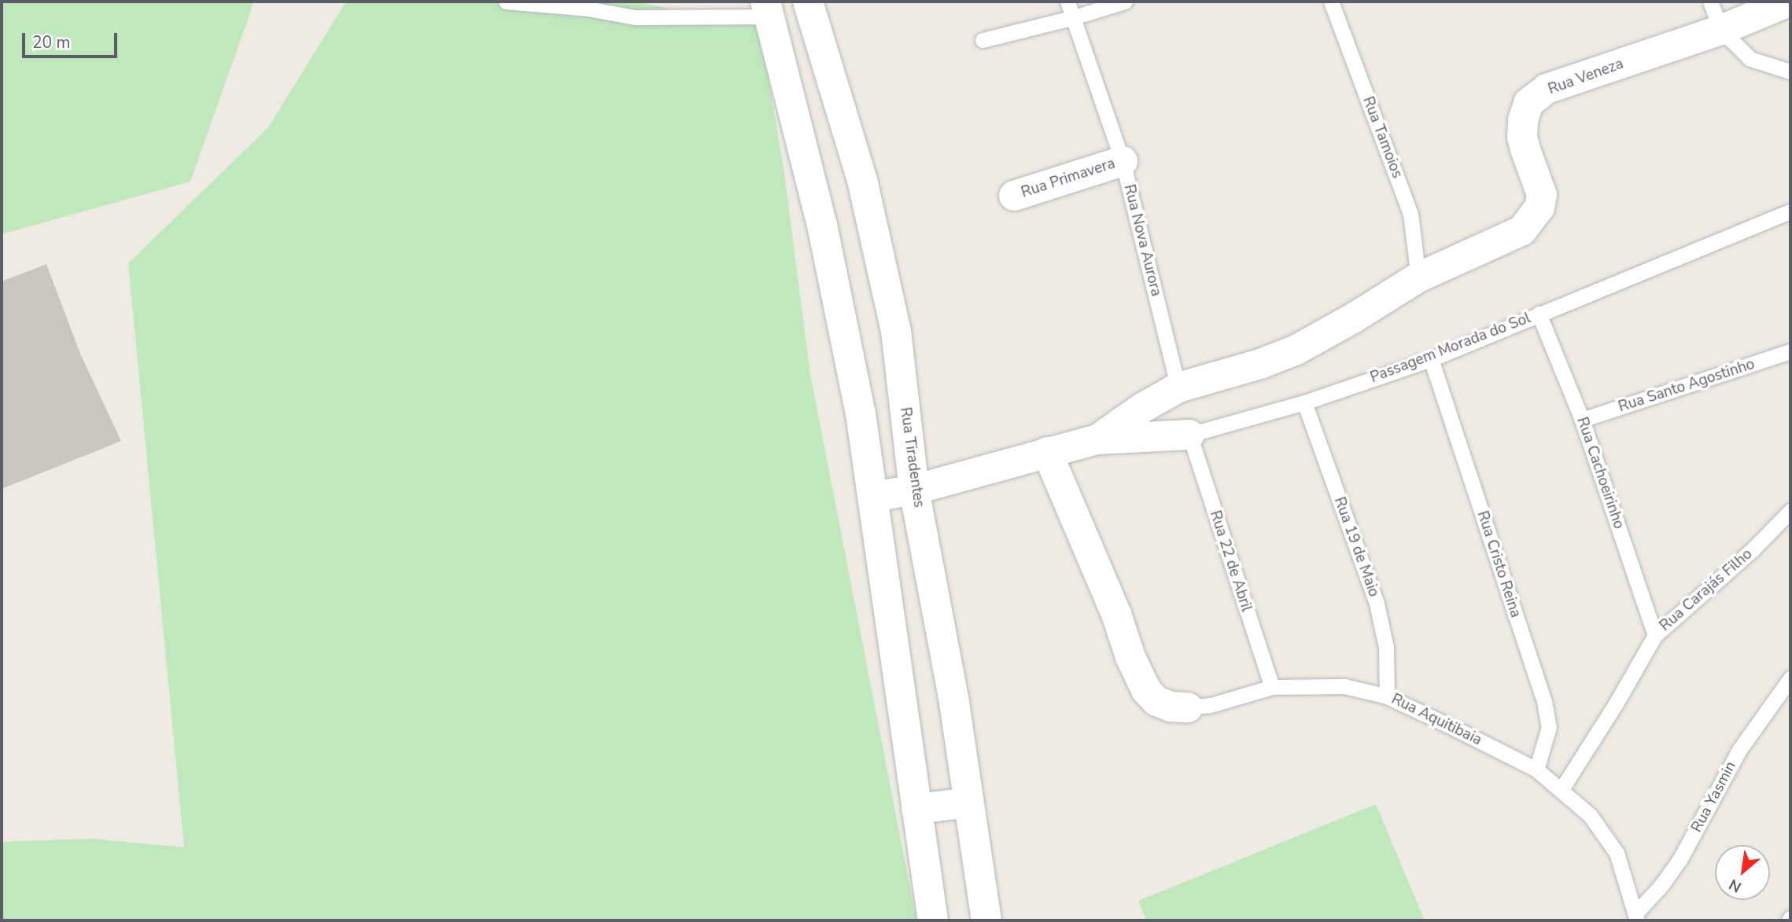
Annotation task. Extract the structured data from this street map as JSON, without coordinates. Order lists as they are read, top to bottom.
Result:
{
  "streets": {
    "street": [
      "Rua Veneza",
      "Rua Primavera",
      "Passagem Morada do Sol",
      "Rua Tiradentes",
      "Rua Aquitibaia"
    ],
    "lane": [
      "Rua Tamoios",
      "Rua Nova Aurora",
      "Rua Santo Agostinho",
      "Rua Cachoeirinho",
      "Rua 19 de Maio",
      "Rua 22 de Abril",
      "Rua Cristo Reina",
      "Rua Carajás Filho",
      "Rua Yasmin"
    ]
  },
  "crossings": [
    ["Rua Veneza", "Rua Tamoios"],
    ["Rua Veneza", "Passagem Morada do Sol"],
    ["Rua Tamoios", "Passagem Morada do Sol"],
    ["Rua Primavera", "Rua Nova Aurora"],
    ["Rua Nova Aurora", "Passagem Morada do Sol"],
    ["Passagem Morada do Sol", "Rua Tiradentes"],
    ["Passagem Morada do Sol", "Rua Cachoeirinho"],
    ["Passagem Morada do Sol", "Rua 19 de Maio"],
    ["Passagem Morada do Sol", "Rua 22 de Abril"],
    ["Passagem Morada do Sol", "Rua Cristo Reina"],
    ["Passagem Morada do Sol", "Rua Aquitibaia"],
    ["Rua Santo Agostinho", "Rua Cachoeirinho"],
    ["Rua Cachoeirinho", "Rua Carajás Filho"],
    ["Rua 19 de Maio", "Rua Aquitibaia"],
    ["Rua 22 de Abril", "Rua Aquitibaia"],
    ["Rua Cristo Reina", "Rua Aquitibaia"],
    ["Rua Carajás Filho", "Rua Aquitibaia"],
    ["Rua Aquitibaia", "Rua Yasmin"]
  ],
  "scale_bar": "20 m",
  "north": "bottom left"
}
